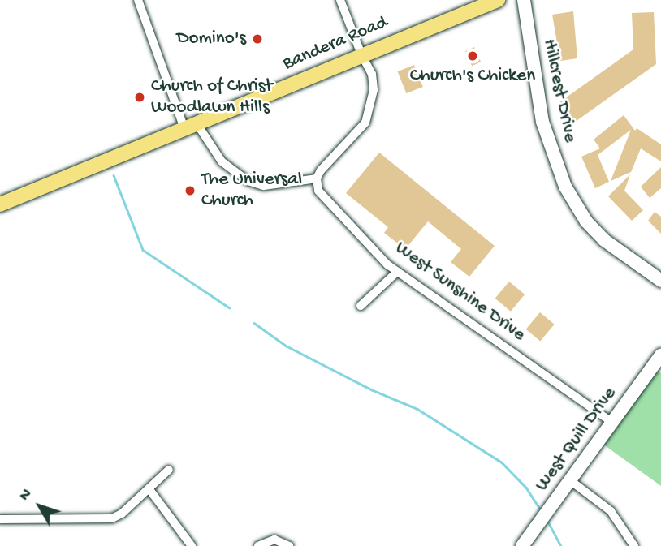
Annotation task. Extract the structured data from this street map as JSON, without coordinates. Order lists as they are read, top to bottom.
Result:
{
  "streets": {
    "main road": ["Bandera Road", "Hillcrest Drive", "West Quill Drive"],
    "street": ["West Sunshine Drive"]
  },
  "crossings": [
    ["West Sunshine Drive", "West Quill Drive"]
  ],
  "places": [
    "Domino's",
    "Church's Chicken",
    "Church of Christ Woodlawn Hills",
    "The Universal Church"
  ],
  "north": "top left"
}
